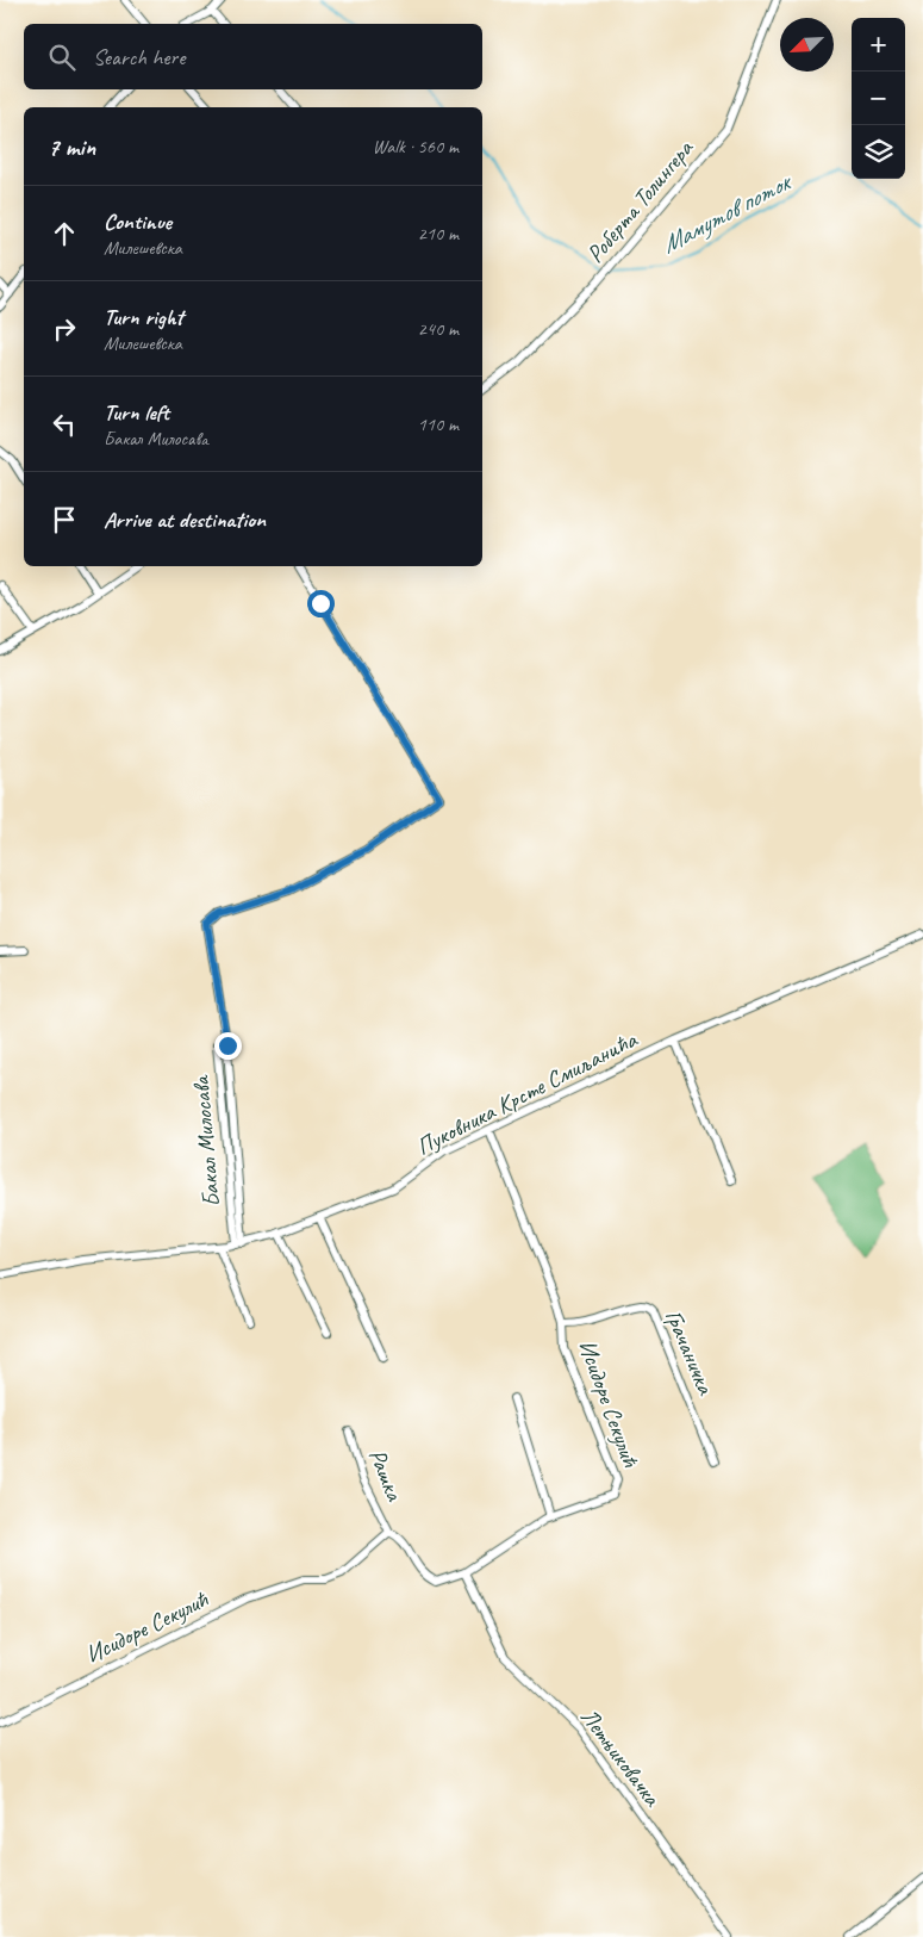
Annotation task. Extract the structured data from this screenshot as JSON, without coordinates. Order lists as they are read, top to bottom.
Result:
{
  "streets": {
    "street": [
      "Роберта Толингера",
      "Пуковника Крсте Смиљанића",
      "Бакал Милосава",
      "Грачаничка",
      "Исидоре Секулић",
      "Рашка",
      "Летњиковачка"
    ]
  },
  "crossings": [
    ["Пуковника Крсте Смиљанића", "Бакал Милосава"],
    ["Пуковника Крсте Смиљанића", "Исидоре Секулић"],
    ["Грачаничка", "Исидоре Секулић"],
    ["Исидоре Секулић", "Рашка"],
    ["Исидоре Секулић", "Летњиковачка"]
  ],
  "water": ["Мамутов поток"],
  "north": "bottom left",
  "page": {
    "map_buttons": ["+", "−"],
    "search": "Search here",
    "heading": ["7 min", "Walk · 560 m"],
    "list": [
      ["Continue", "Милешевска", "210 m"],
      ["Turn right", "Милешевска", "240 m"],
      ["Turn left", "Бакал Милосава", "110 m"],
      "Arrive at destination"
    ]
  }
}
